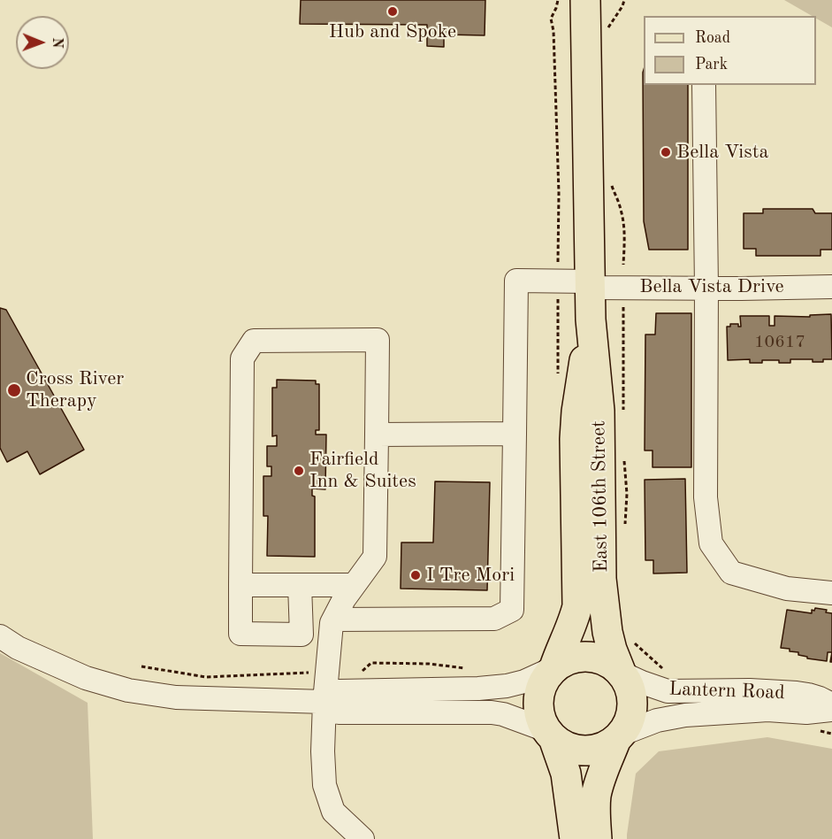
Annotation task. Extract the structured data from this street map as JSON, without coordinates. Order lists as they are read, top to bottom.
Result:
{
  "streets": {
    "main road": ["East 106th Street"],
    "street": ["Bella Vista Drive", "Lantern Road"]
  },
  "crossings": [
    ["Bella Vista Drive", "East 106th Street"],
    ["East 106th Street", "Lantern Road"]
  ],
  "places": [
    "Hub and Spoke",
    "Bella Vista",
    "Cross River Therapy",
    "Fairfield Inn & Suites",
    "I Tre Mori"
  ],
  "house_numbers": ["10617"],
  "legend": ["Road", "Park"],
  "north": "right"
}
